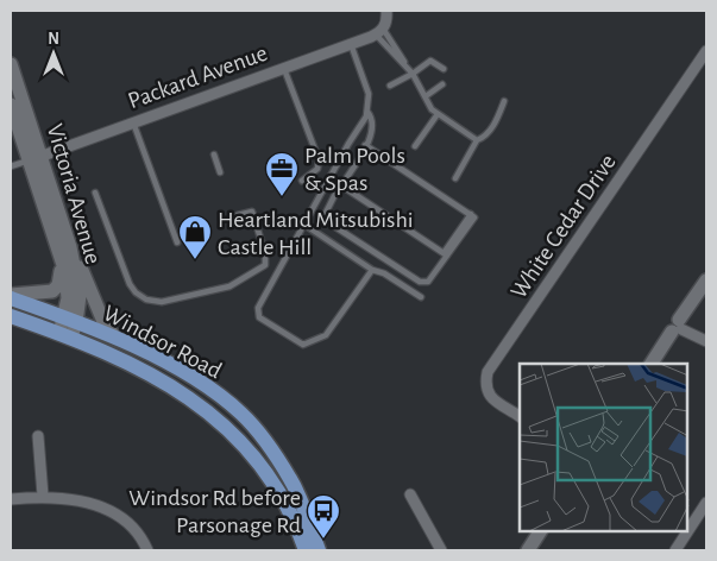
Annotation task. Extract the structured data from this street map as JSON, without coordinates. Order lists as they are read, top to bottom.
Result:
{
  "streets": {
    "main road": ["Victoria Avenue", "Windsor Road"],
    "street": ["Packard Avenue", "White Cedar Drive"]
  },
  "crossings": [
    ["Packard Avenue", "Victoria Avenue"],
    ["Victoria Avenue", "Windsor Road"]
  ],
  "places": {
    "office": ["Palm Pools & Spas"],
    "shop": ["Heartland Mitsubishi Castle Hill"],
    "bus stop": ["Windsor Rd before Parsonage Rd"]
  },
  "north": "top"
}
